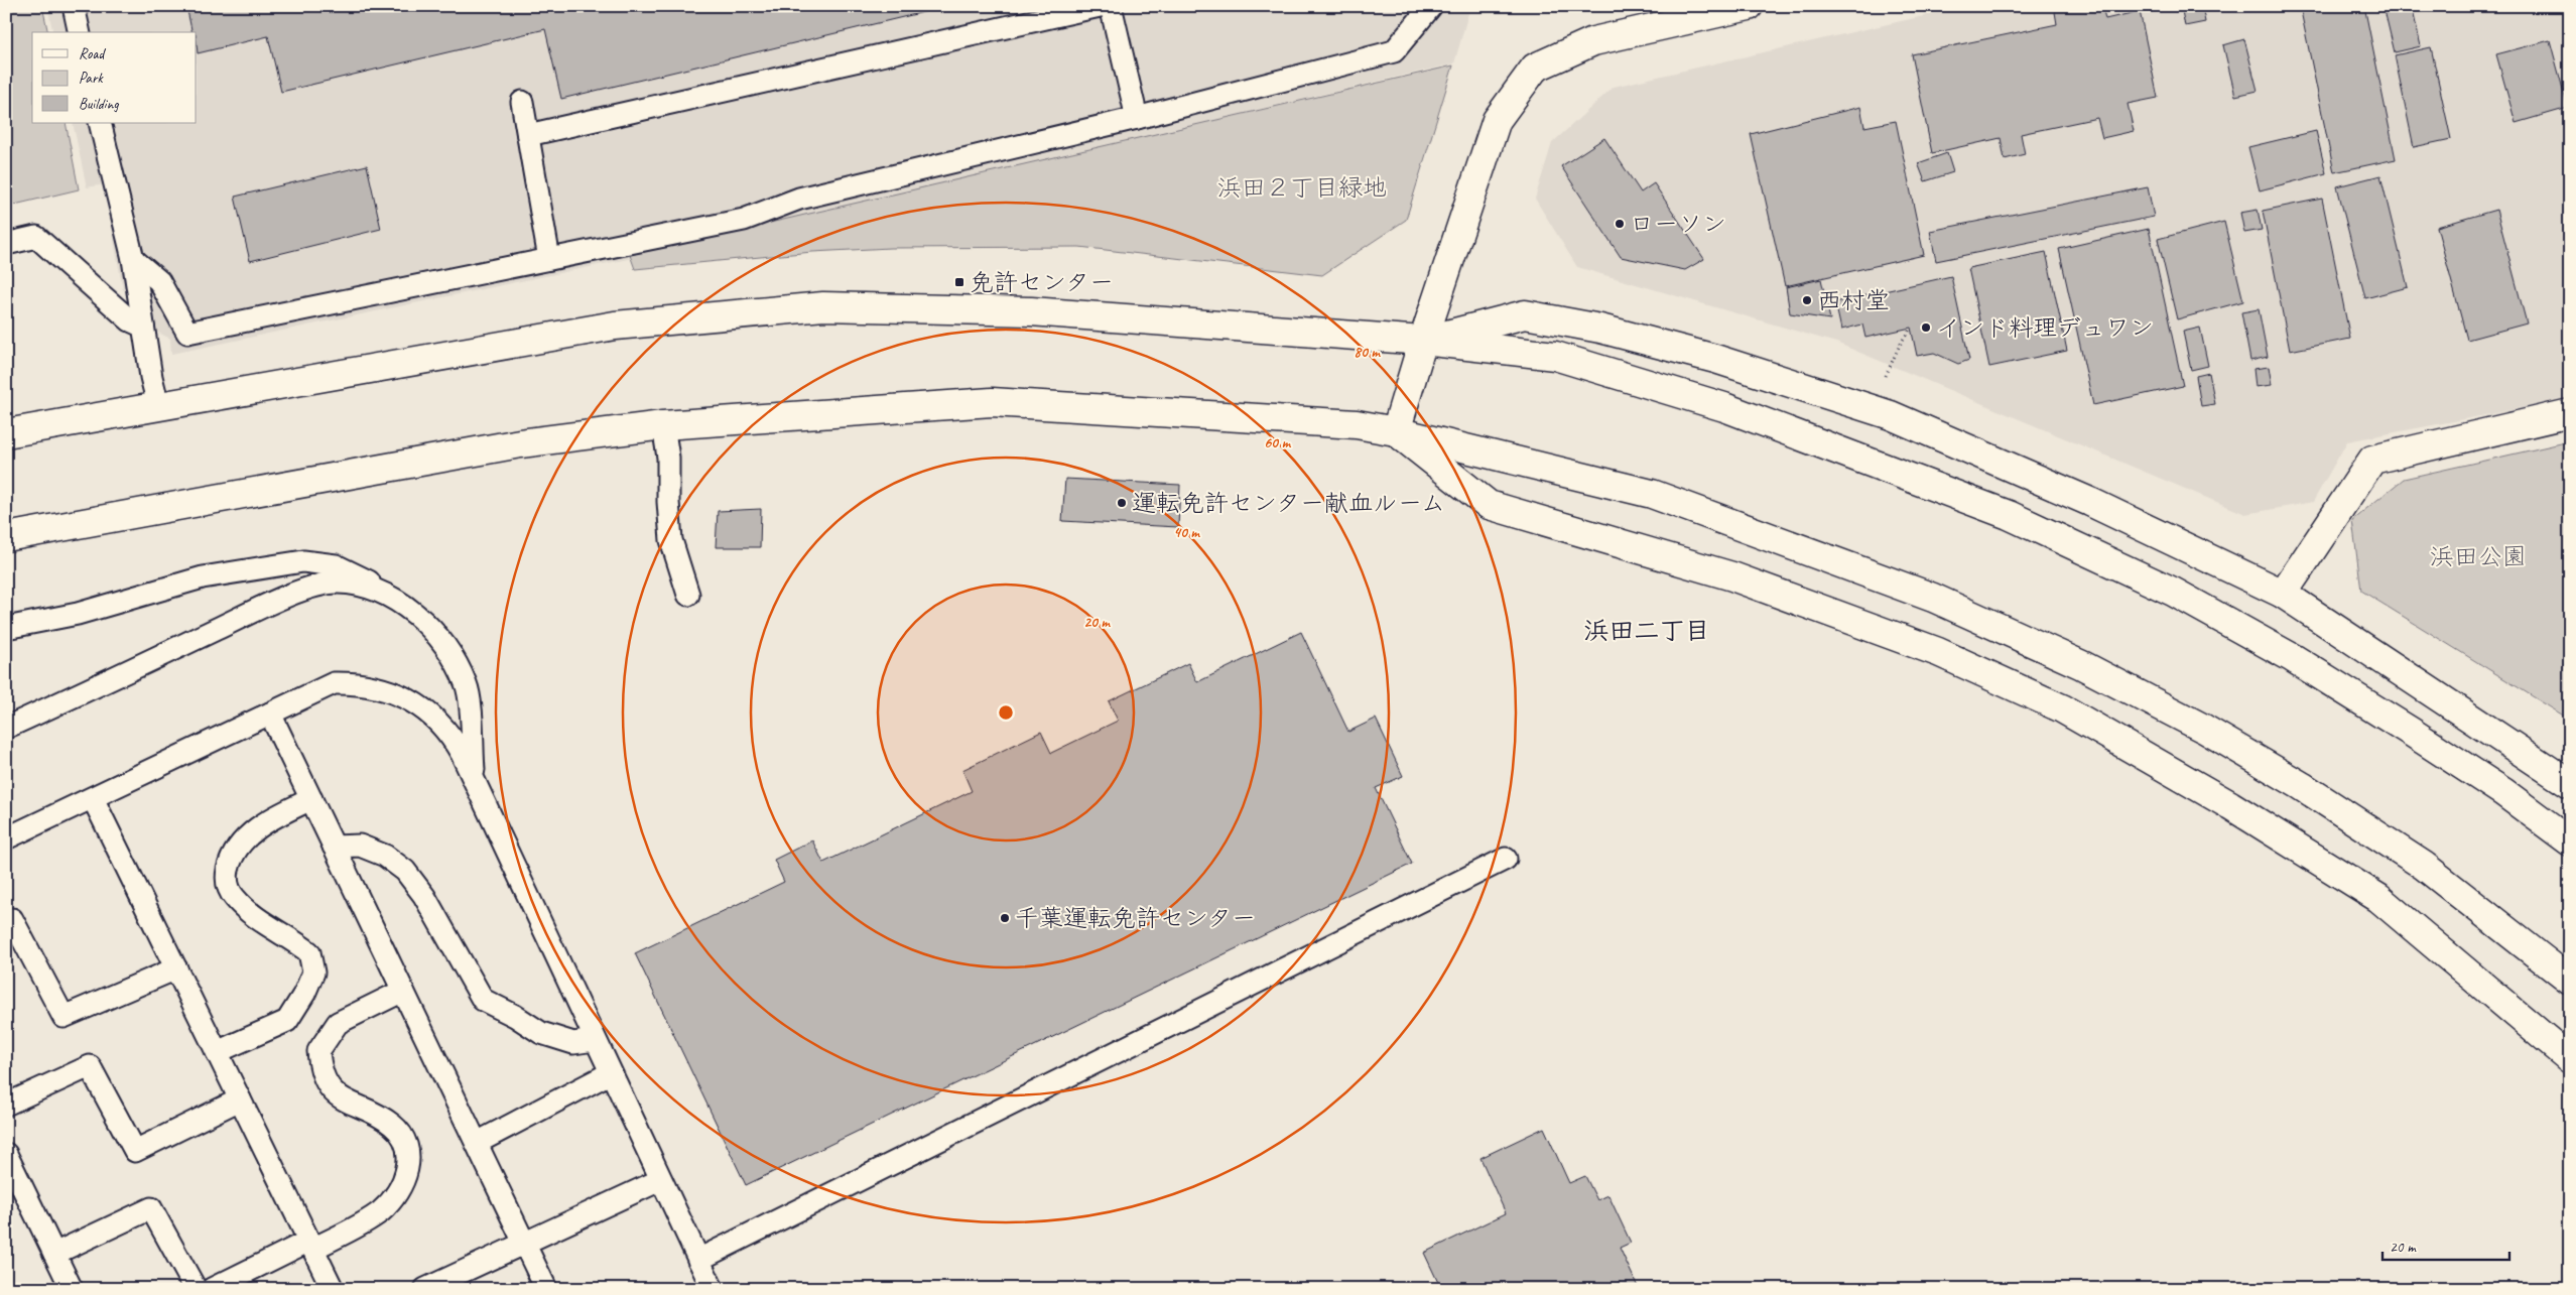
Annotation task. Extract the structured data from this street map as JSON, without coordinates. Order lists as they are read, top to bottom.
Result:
{
  "districts": ["浜田二丁目"],
  "parks": ["浜田２丁目緑地", "浜田公園"],
  "places": {
    "other": [
      "ローソン",
      "西村堂",
      "インド料理デュワン",
      "運転免許センター献血ルーム",
      "千葉運転免許センター"
    ],
    "transit": ["免許センター"]
  },
  "legend": ["Road", "Park", "Building"],
  "scale_bar": "20 m",
  "rings": [
    "80 m",
    "60 m",
    "40 m",
    "20 m"
  ]
}
